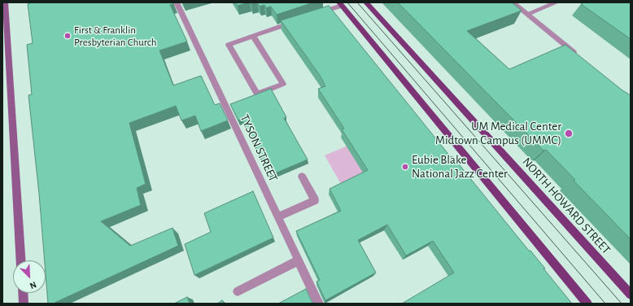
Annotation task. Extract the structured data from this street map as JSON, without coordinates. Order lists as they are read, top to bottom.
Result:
{
  "streets": {
    "main road": ["NORTH HOWARD STREET"],
    "street": ["TYSON STREET"]
  },
  "places": ["First & Franklin Presbyterian Church", "UM Medical Center Midtown Campus (UMMC)", "Eubie Blake National Jazz Center"],
  "north": "bottom right"
}
